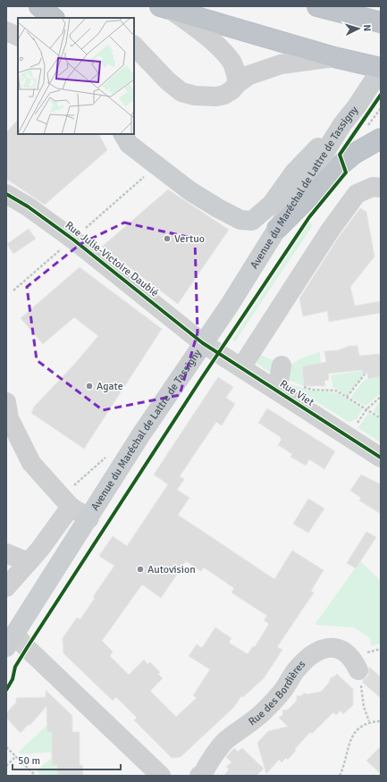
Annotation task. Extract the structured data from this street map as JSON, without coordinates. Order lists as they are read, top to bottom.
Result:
{
  "streets": {
    "main road": ["Avenue du Maréchal de Lattre de Tassigny"],
    "street": ["Rue Julie-Victoire Daubié", "Rue Viet", "Rue des Bordières"]
  },
  "crossings": [
    ["Avenue du Maréchal de Lattre de Tassigny", "Rue Julie-Victoire Daubié"],
    ["Avenue du Maréchal de Lattre de Tassigny", "Rue Viet"],
    ["Rue Julie-Victoire Daubié", "Rue Viet"]
  ],
  "places": ["Vertuo", "Agate", "Autovision"],
  "scale_bar": "50 m",
  "north": "right"
}
